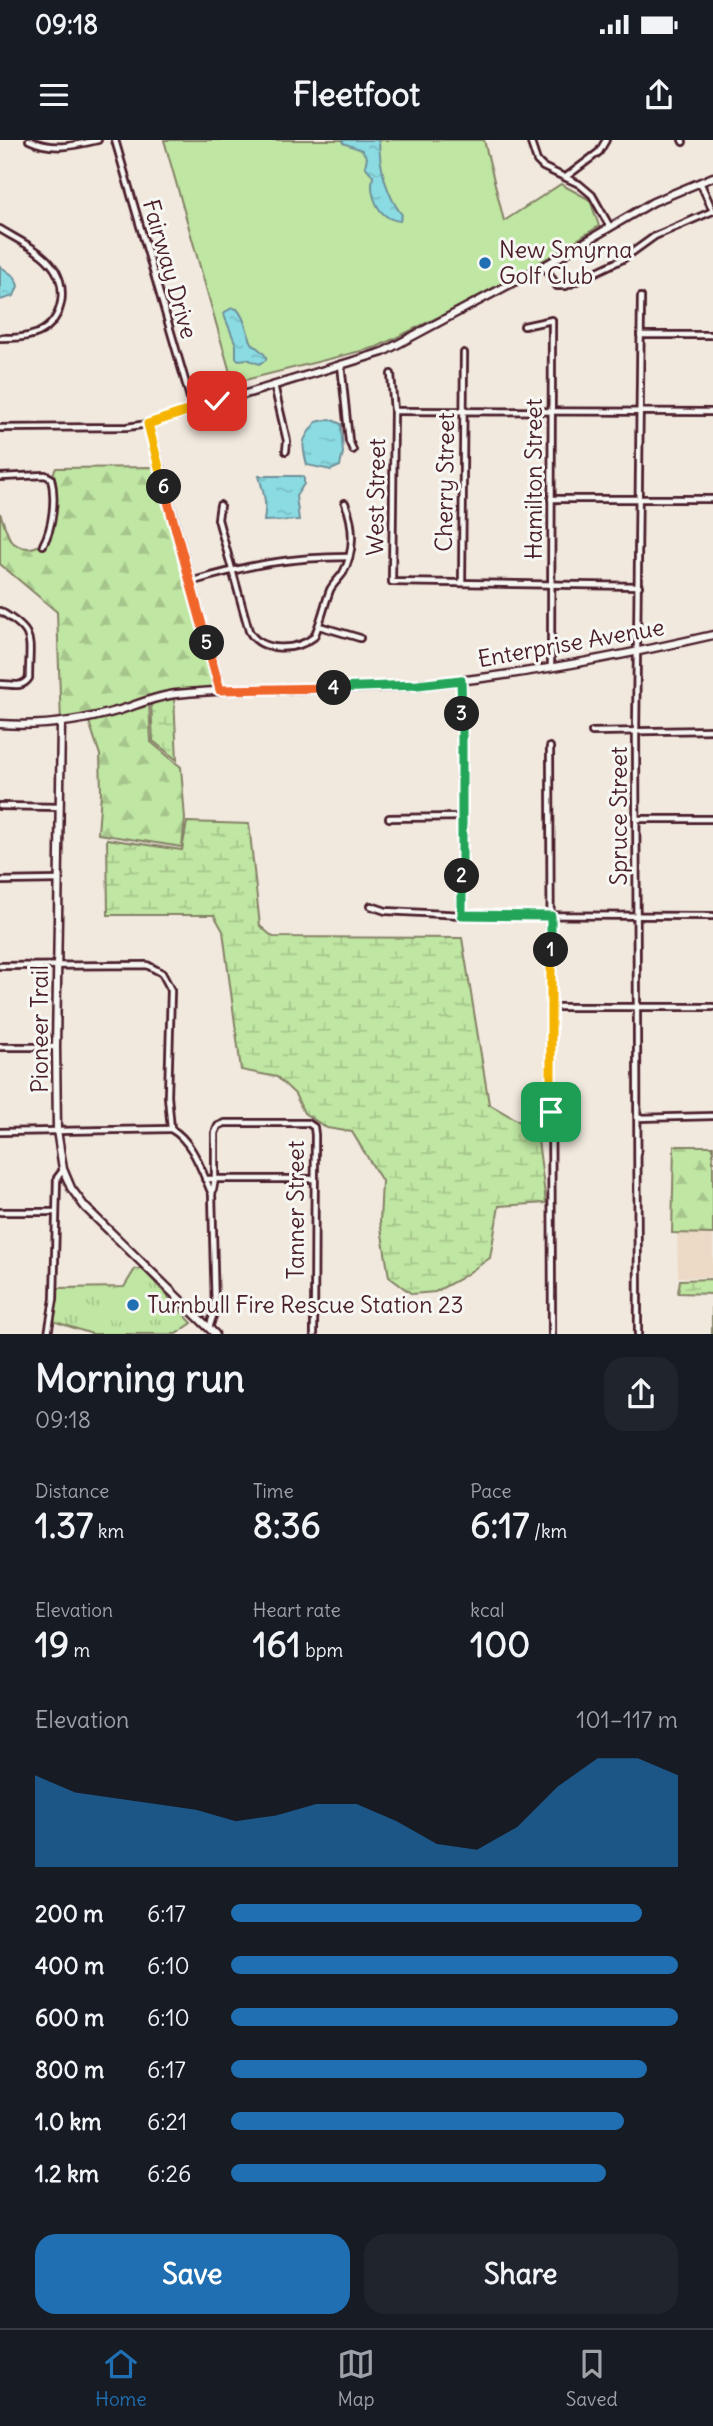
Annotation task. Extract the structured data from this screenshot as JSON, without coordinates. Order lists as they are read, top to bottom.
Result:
{
  "streets": {
    "street": [
      "Fairway Drive",
      "Hamilton Street",
      "Cherry Street",
      "West Street",
      "Enterprise Avenue",
      "Spruce Street",
      "Pioneer Trail",
      "Tanner Street"
    ]
  },
  "crossings": [
    ["Hamilton Street", "Enterprise Avenue"],
    ["Cherry Street", "West Street"],
    ["Enterprise Avenue", "Spruce Street"],
    ["Enterprise Avenue", "Pioneer Trail"]
  ],
  "places": ["New Smyrna Golf Club", "Turnbull Fire Rescue Station 23"],
  "page": {
    "status": "09:18",
    "header": "Fleetfoot",
    "pins": [
      "6",
      "5",
      "4",
      "3",
      "2",
      "1"
    ],
    "heading": ["Morning run", "09:18"],
    "stats": [
      ["Distance", "1.37 km"],
      ["Time", "8:36"],
      ["Pace", "6:17 /km"],
      ["Elevation", "19 m"],
      ["Heart rate", "161 bpm"],
      ["kcal", "100"]
    ],
    "chart": ["Elevation", "101–117 m"],
    "list": [
      {
        "name": "200 m",
        "note": "6:17"
      },
      {
        "name": "400 m",
        "note": "6:10"
      },
      {
        "name": "600 m",
        "note": "6:10"
      },
      {
        "name": "800 m",
        "note": "6:17"
      },
      {
        "name": "1.0 km",
        "note": "6:21"
      },
      {
        "name": "1.2 km",
        "note": "6:26"
      }
    ],
    "buttons": ["Save", "Share"],
    "tabs": ["Home", "Map", "Saved"]
  }
}
